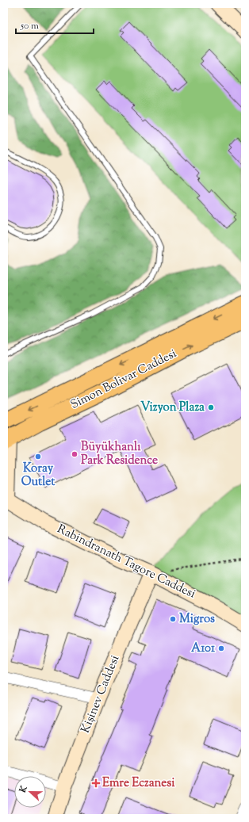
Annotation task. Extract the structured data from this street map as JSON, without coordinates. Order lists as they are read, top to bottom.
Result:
{
  "streets": {
    "main road": ["Simon Bolivar Caddesi", "Rabindranath Tagore Caddesi", "Kişinev Caddesi"]
  },
  "crossings": [
    ["Rabindranath Tagore Caddesi", "Kişinev Caddesi"]
  ],
  "places": {
    "other": [
      "Vizyon Plaza",
      "Büyükhanlı Park Residence",
      "Koray Outlet",
      "Migros",
      "A101"
    ],
    "health": ["Emre Eczanesi"]
  },
  "scale_bar": "50 m",
  "north": "left"
}
